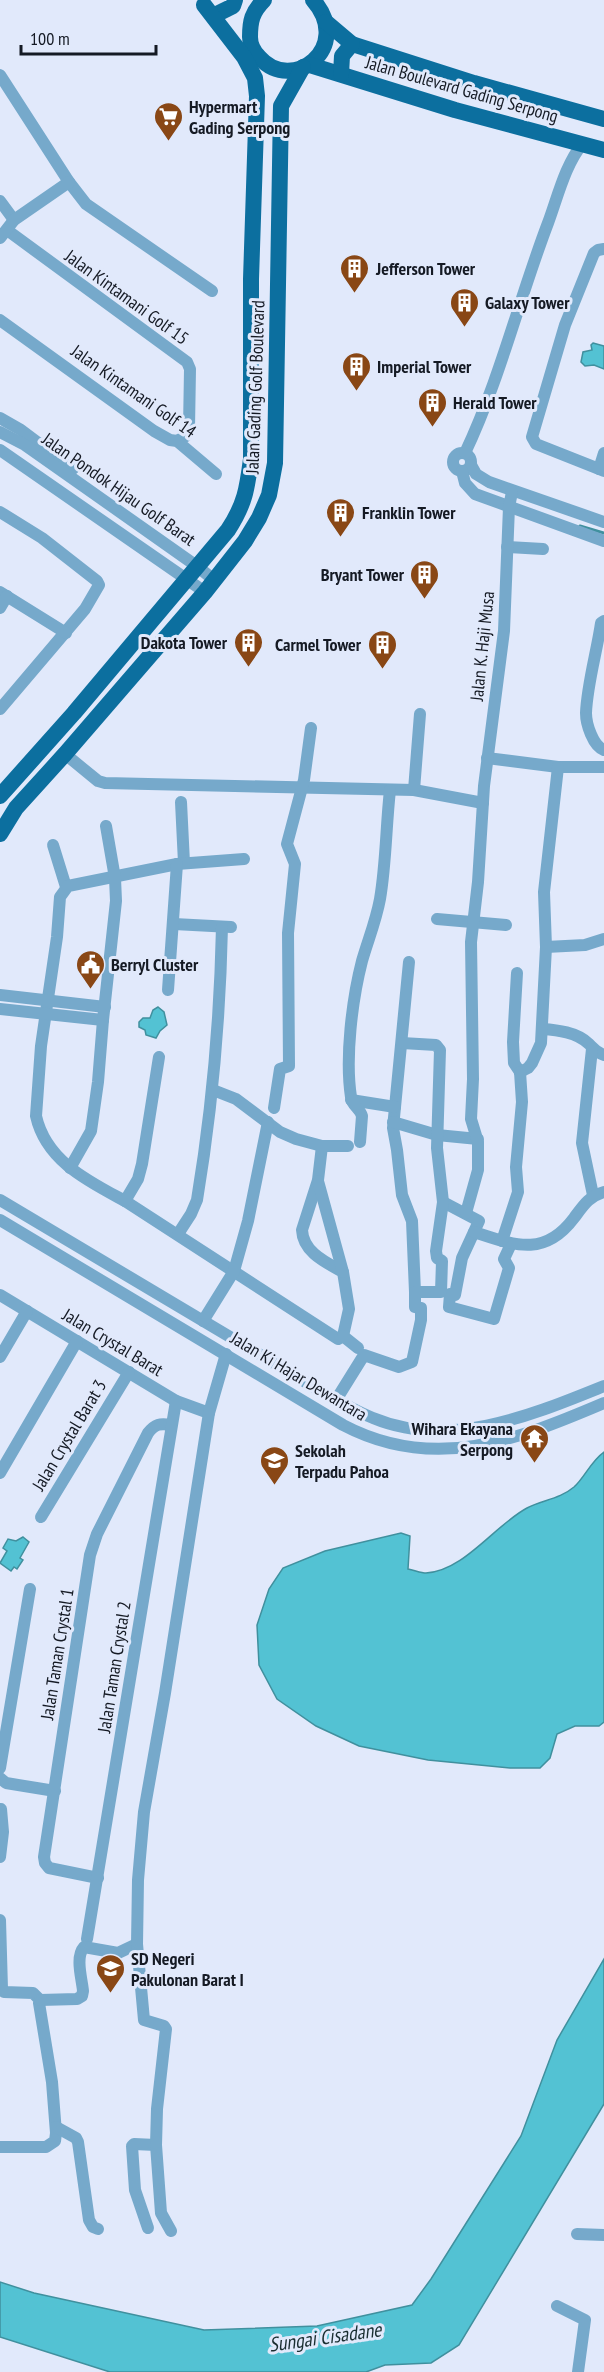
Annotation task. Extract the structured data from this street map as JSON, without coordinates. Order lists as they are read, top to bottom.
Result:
{
  "streets": {
    "main road": ["Jalan Boulevard Gading Serpong", "Jalan Gading Golf Boulevard"],
    "street": [
      "Jalan Kintamani Golf 15",
      "Jalan Kintamani Golf 14",
      "Jalan Pondok Hijau Golf Barat",
      "Jalan K. Haji Musa",
      "Jalan Crystal Barat",
      "Jalan Ki Hajar Dewantara",
      "Jalan Crystal Barat 3",
      "Jalan Taman Crystal 1",
      "Jalan Taman Crystal 2"
    ]
  },
  "crossings": [
    ["Jalan Boulevard Gading Serpong", "Jalan Gading Golf Boulevard"],
    ["Jalan Kintamani Golf 15", "Jalan Kintamani Golf 14"],
    ["Jalan Gading Golf Boulevard", "Jalan Pondok Hijau Golf Barat"],
    ["Jalan Crystal Barat", "Jalan Crystal Barat 3"],
    ["Jalan Crystal Barat", "Jalan Taman Crystal 2"],
    ["Jalan Taman Crystal 1", "Jalan Taman Crystal 2"]
  ],
  "water": ["Sungai Cisadane"],
  "places": {
    "supermarket": ["Hypermart Gading Serpong"],
    "building": [
      "Jefferson Tower",
      "Galaxy Tower",
      "Imperial Tower",
      "Herald Tower",
      "Franklin Tower",
      "Bryant Tower",
      "Dakota Tower",
      "Carmel Tower"
    ],
    "public building": ["Berryl Cluster"],
    "temple": ["Wihara Ekayana Serpong"],
    "school or university": ["Sekolah Terpadu Pahoa", "SD Negeri Pakulonan Barat I"]
  },
  "scale_bar": "100 m"
}
